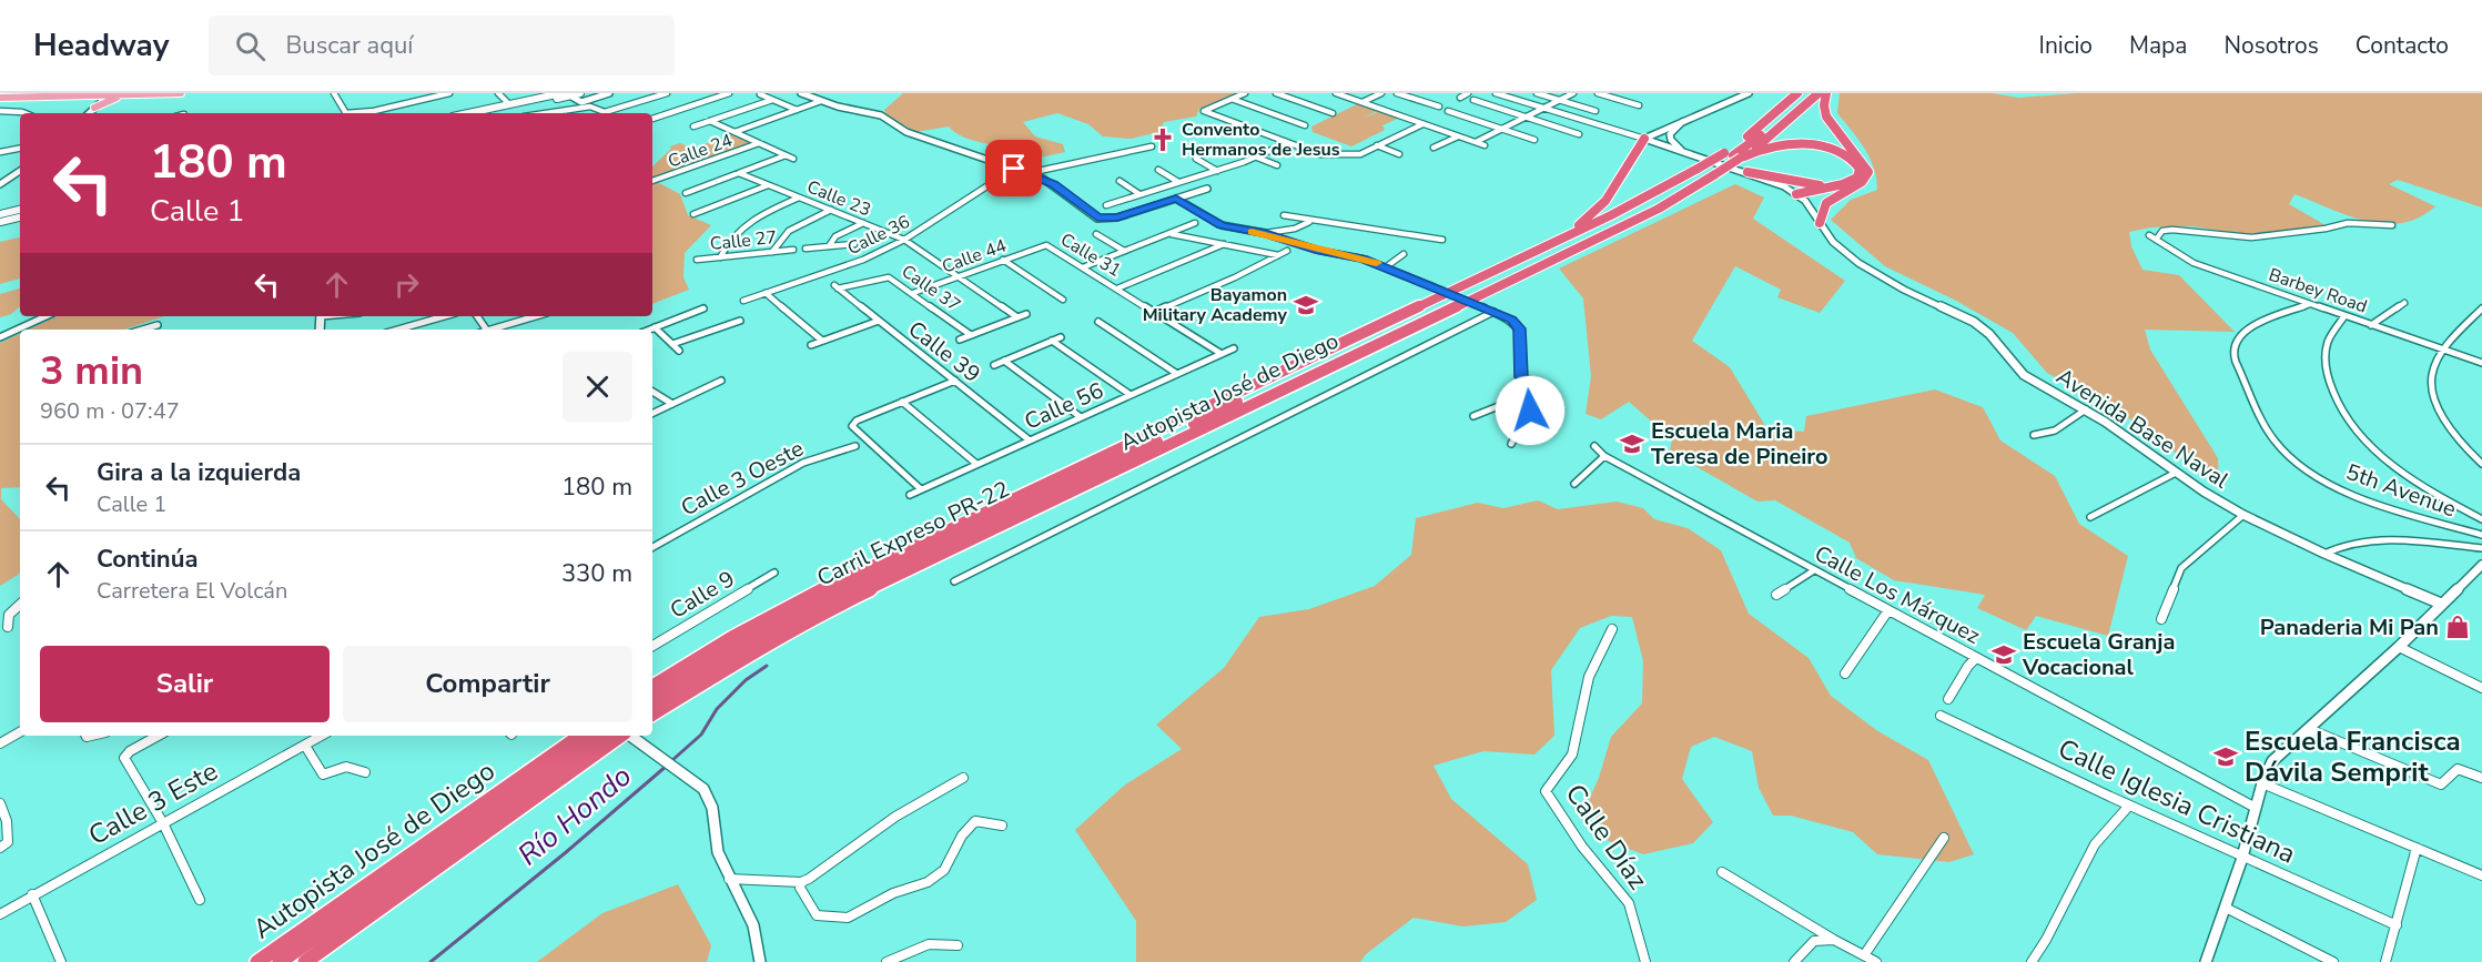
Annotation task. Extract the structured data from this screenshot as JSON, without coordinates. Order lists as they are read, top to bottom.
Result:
{
  "streets": {
    "highway": ["Autopista José de Diego", "Carril Expreso PR-22"],
    "street": [
      "Calle 24",
      "Calle 23",
      "Calle 36",
      "Calle 27",
      "Calle 31",
      "Calle 44",
      "Calle 37",
      "Barbey Road",
      "Calle 39",
      "Calle 56",
      "Avenida Base Naval",
      "Calle 3 Oeste",
      "5th Avenue",
      "Calle 9",
      "Calle Los Márquez",
      "Calle Iglesia Cristiana",
      "Calle 3 Este",
      "Calle Díaz"
    ]
  },
  "crossings": [
    ["Calle 23", "Calle 36"],
    ["Calle 23", "Calle 44"],
    ["Calle 31", "Calle 44"],
    ["Calle 31", "Calle 56"],
    ["Calle 44", "Calle 37"],
    ["Calle 37", "Calle 39"],
    ["Barbey Road", "5th Avenue"],
    ["Calle 39", "Calle 56"],
    ["Autopista José de Diego", "Carril Expreso PR-22"]
  ],
  "water": ["Río Hondo"],
  "places": {
    "church": ["Convento Hermanos de Jesus"],
    "school or university": [
      "Bayamon Military Academy",
      "Escuela Maria Teresa de Pineiro",
      "Escuela Granja Vocacional",
      "Escuela Francisca Dávila Semprit"
    ],
    "shop": ["Panaderia Mi Pan"]
  },
  "page": {
    "header": "Headway",
    "search": "Buscar aquí",
    "nav": [
      "Inicio",
      "Mapa",
      "Nosotros",
      "Contacto"
    ],
    "turn": ["180 m", "Calle 1"],
    "heading": ["3 min", "960 m · 07:47"],
    "list": [
      {
        "name": "Gira a la izquierda",
        "note": "Calle 1",
        "value": "180 m"
      },
      {
        "name": "Continúa",
        "note": "Carretera El Volcán",
        "value": "330 m"
      }
    ],
    "buttons": ["Salir", "Compartir"]
  }
}
